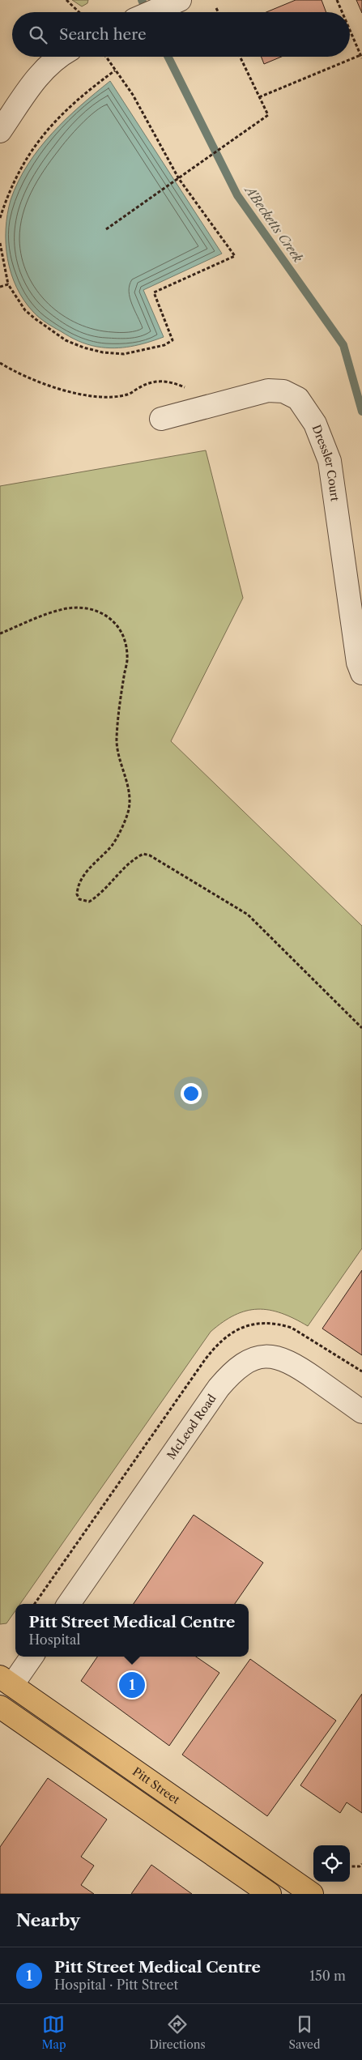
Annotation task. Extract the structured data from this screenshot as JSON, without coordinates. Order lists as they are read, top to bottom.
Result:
{
  "streets": {
    "main road": ["Pitt Street"],
    "street": ["Dressler Court", "McLeod Road"]
  },
  "water": ["A'Becketts Creek"],
  "page": {
    "search": "Search here",
    "popup": ["Pitt Street Medical Centre", "Hospital"],
    "pins": "1",
    "heading": "Nearby",
    "list": [
      {
        "mark": "1",
        "name": "Pitt Street Medical Centre",
        "note": "Hospital · Pitt Street",
        "value": "150 m"
      }
    ],
    "nav": ["Map", "Directions", "Saved"]
  }
}
